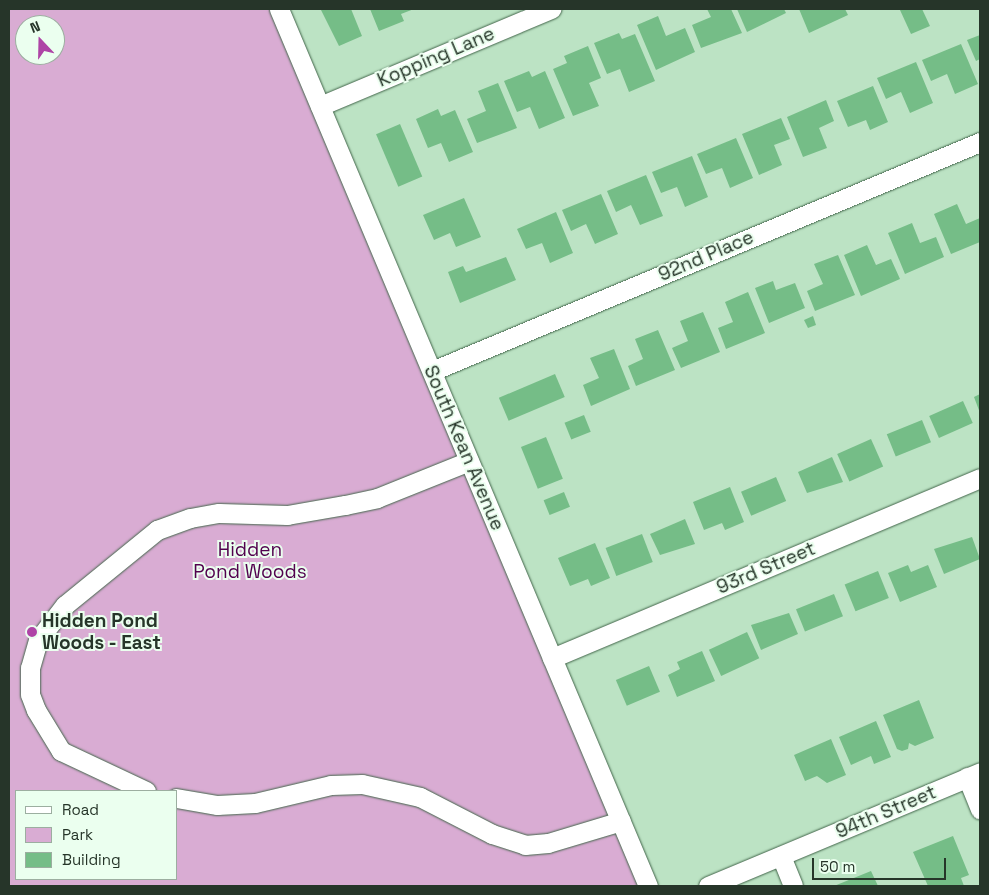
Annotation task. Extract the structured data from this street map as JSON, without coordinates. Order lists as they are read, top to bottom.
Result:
{
  "streets": {
    "street": [
      "Kopping Lane",
      "92nd Place",
      "South Kean Avenue",
      "93rd Street",
      "94th Street"
    ]
  },
  "crossings": [
    ["Kopping Lane", "South Kean Avenue"],
    ["92nd Place", "South Kean Avenue"],
    ["South Kean Avenue", "93rd Street"]
  ],
  "parks": ["Hidden Pond Woods"],
  "places": ["Hidden Pond Woods - East"],
  "legend": ["Road", "Park", "Building"],
  "scale_bar": "50 m",
  "north": "top"
}
